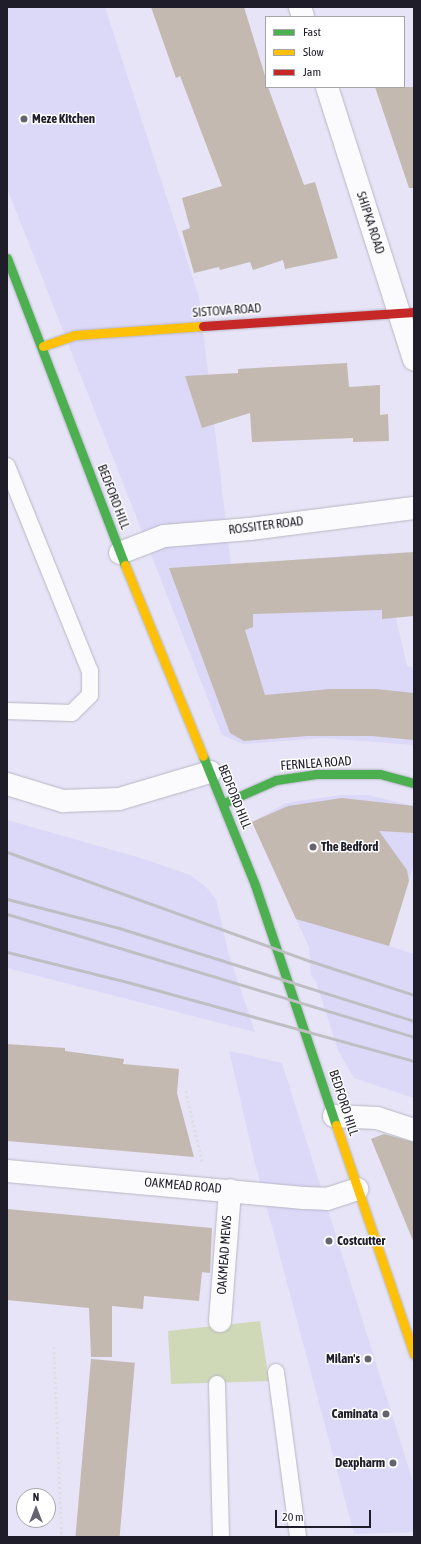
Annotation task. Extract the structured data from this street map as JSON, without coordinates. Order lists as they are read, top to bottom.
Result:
{
  "streets": {
    "main road": ["SISTOVA ROAD", "BEDFORD HILL", "FERNLEA ROAD"],
    "street": [
      "SHIPKA ROAD",
      "ROSSITER ROAD",
      "OAKMEAD ROAD",
      "OAKMEAD MEWS"
    ]
  },
  "crossings": [
    ["SHIPKA ROAD", "SISTOVA ROAD"],
    ["SISTOVA ROAD", "BEDFORD HILL"],
    ["BEDFORD HILL", "ROSSITER ROAD"],
    ["BEDFORD HILL", "FERNLEA ROAD"],
    ["BEDFORD HILL", "OAKMEAD ROAD"],
    ["OAKMEAD ROAD", "OAKMEAD MEWS"]
  ],
  "places": [
    "Meze Kitchen",
    "The Bedford",
    "Costcutter",
    "Milan's",
    "Caminata",
    "Dexpharm"
  ],
  "legend": ["Fast", "Slow", "Jam"],
  "scale_bar": "20 m",
  "north": "top"
}
